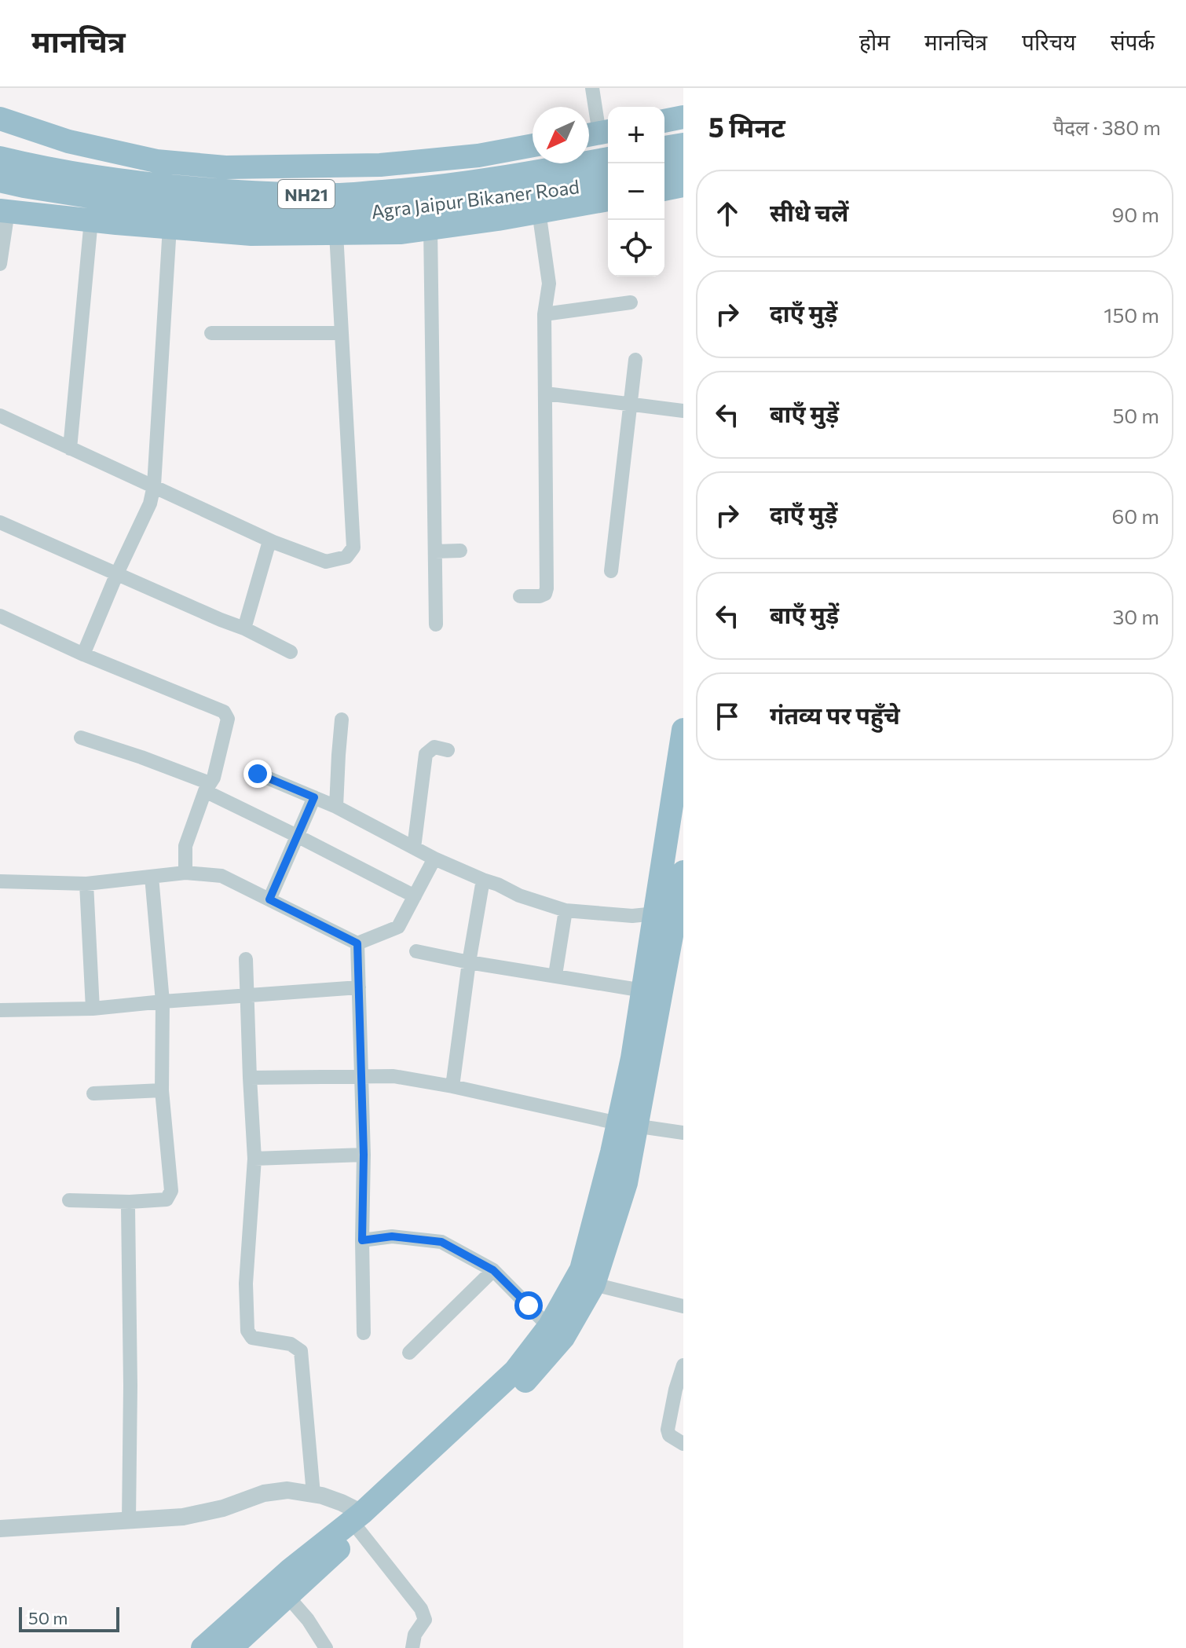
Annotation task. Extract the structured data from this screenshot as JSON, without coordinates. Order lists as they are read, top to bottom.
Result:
{
  "streets": {
    "highway": ["NH21", "Agra Jaipur Bikaner Road"]
  },
  "scale_bar": "50 m",
  "north": "bottom left",
  "page": {
    "header": "मानचित्र",
    "nav": [
      "होम",
      "मानचित्र",
      "परिचय",
      "संपर्क"
    ],
    "heading": ["5 मिनट", "पैदल · 380 m"],
    "map_buttons": ["+", "−"],
    "list": [
      ["सीधे चलें", "90 m"],
      ["दाएँ मुड़ें", "150 m"],
      ["बाएँ मुड़ें", "50 m"],
      ["दाएँ मुड़ें", "60 m"],
      ["बाएँ मुड़ें", "30 m"],
      "गंतव्य पर पहुँचे"
    ],
    "scale": "50 m"
  }
}
